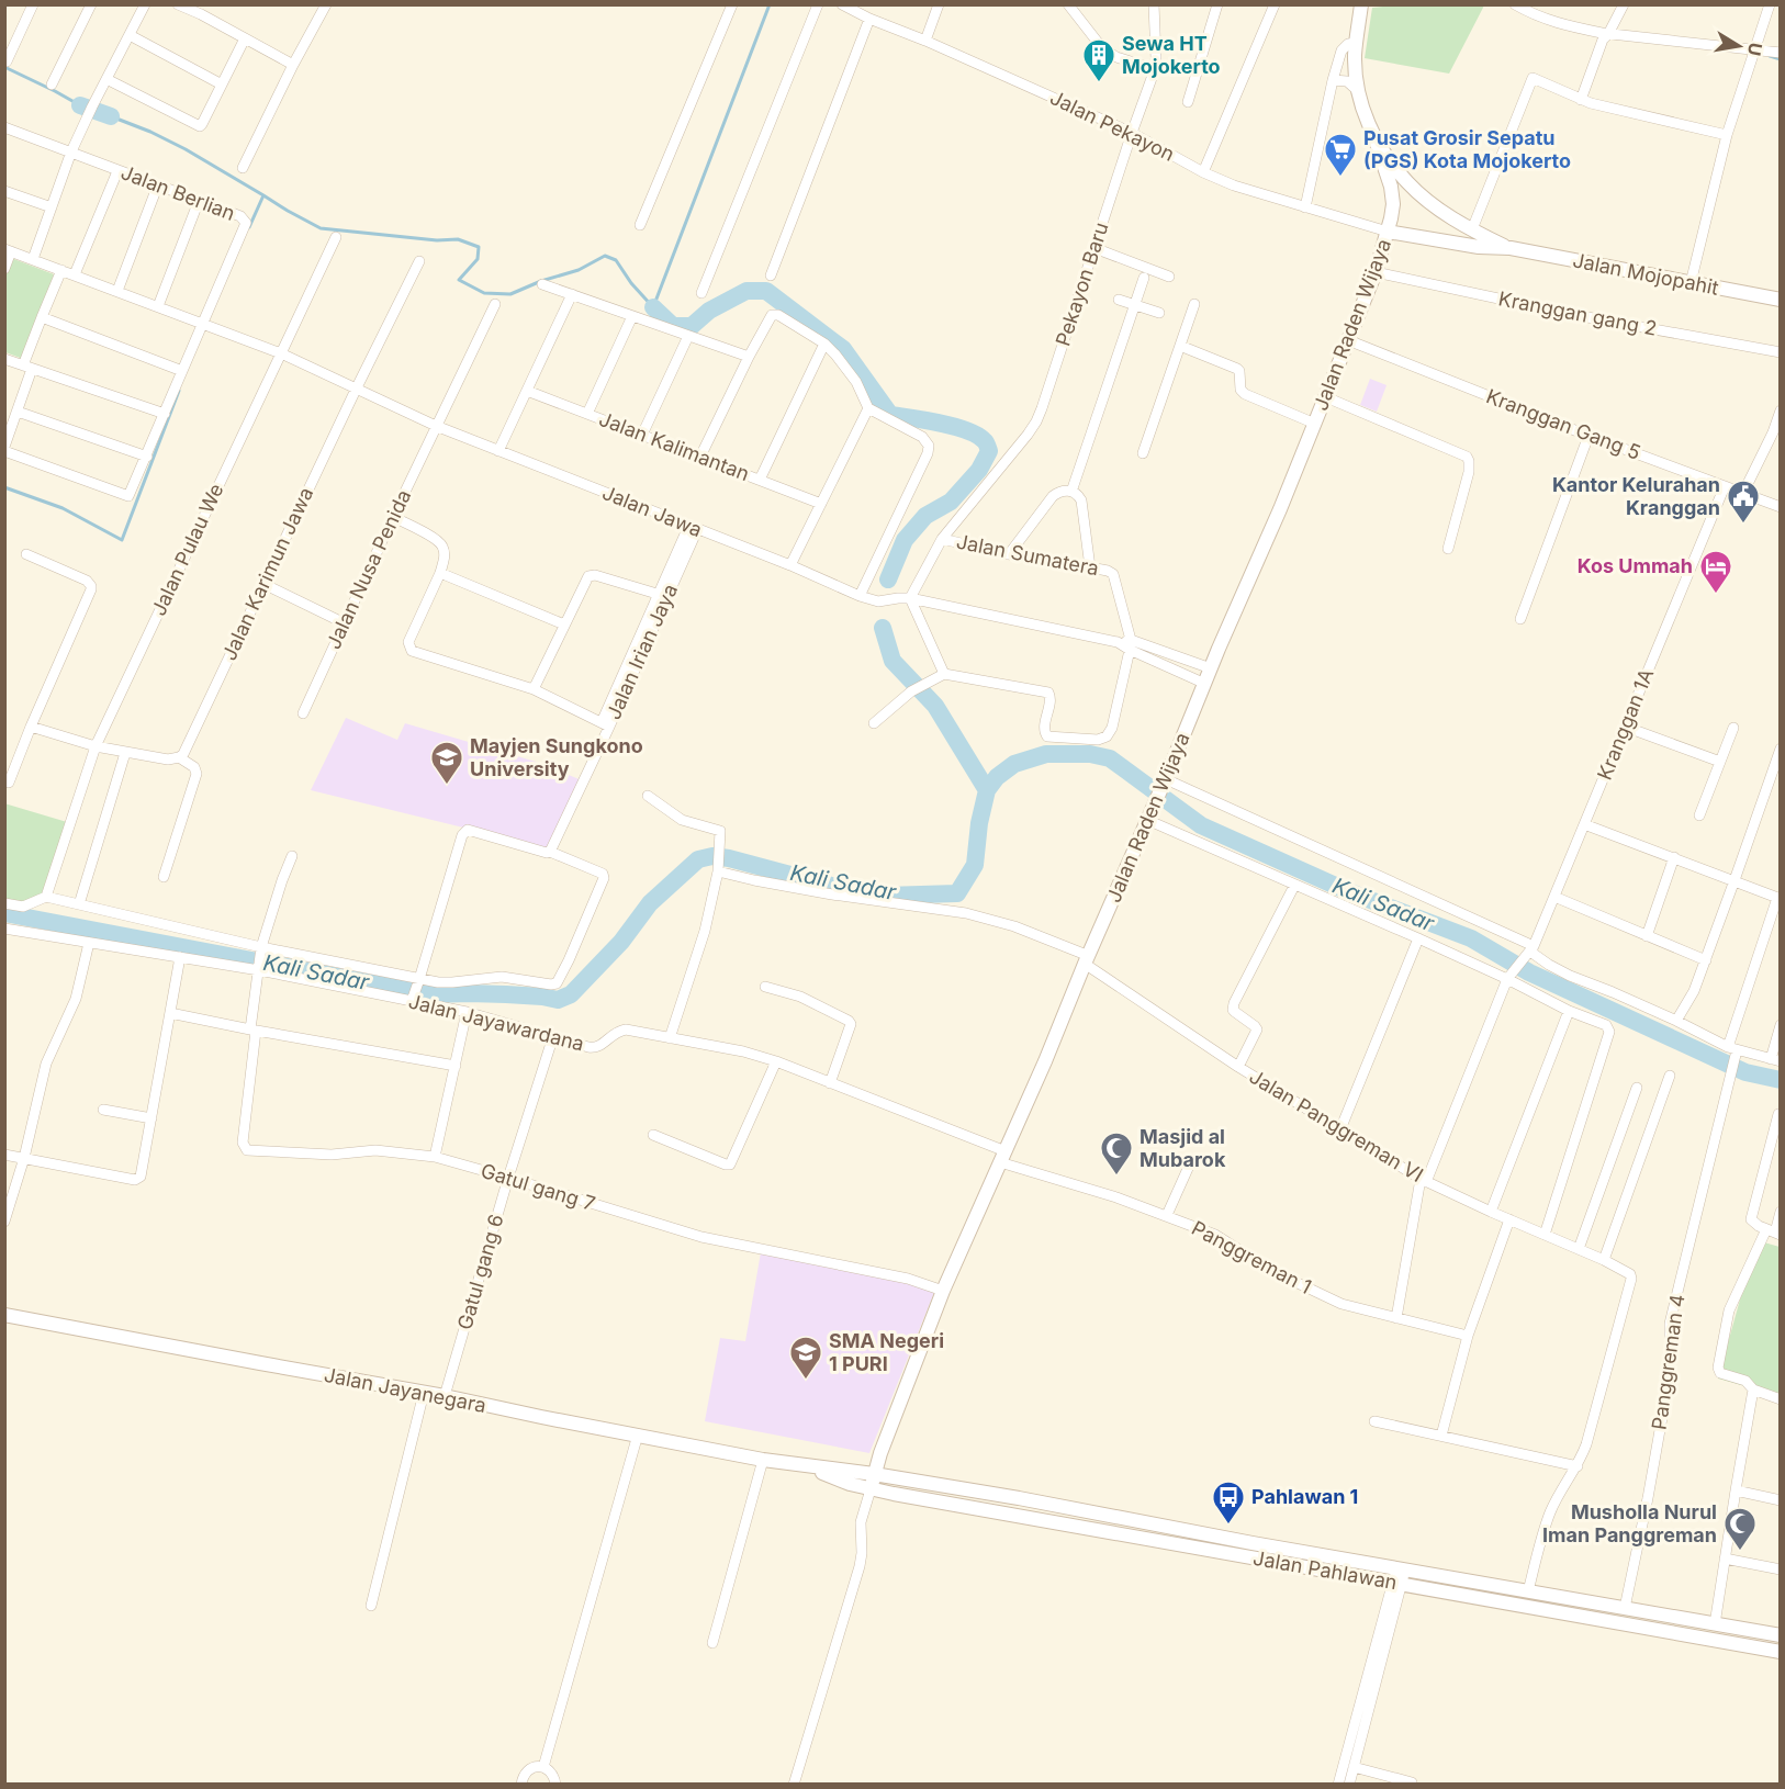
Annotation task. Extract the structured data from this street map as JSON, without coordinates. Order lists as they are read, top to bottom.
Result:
{
  "streets": {
    "main road": [
      "Jalan Mojopahit",
      "Jalan Raden Wijaya",
      "Jalan Jayanegara",
      "Jalan Pahlawan"
    ],
    "street": [
      "Jalan Pekayon",
      "Jalan Berlian",
      "Pekayon Baru",
      "Kranggan gang 2",
      "Kranggan Gang 5",
      "Jalan Kalimantan",
      "Jalan Jawa",
      "Jalan Pulau We",
      "Jalan Sumatera",
      "Jalan Nusa Penida",
      "Jalan Karimun Jawa",
      "Jalan Irian Jaya",
      "Kranggan 1A",
      "Jalan Jayawardana",
      "Jalan Panggreman VI",
      "Gatul gang 7",
      "Panggreman 1",
      "Gatul gang 6",
      "Panggreman 4"
    ]
  },
  "crossings": [
    ["Jalan Pekayon", "Jalan Mojopahit"],
    ["Jalan Pekayon", "Pekayon Baru"],
    ["Jalan Pekayon", "Jalan Raden Wijaya"],
    ["Jalan Berlian", "Jalan Jawa"],
    ["Jalan Mojopahit", "Jalan Raden Wijaya"],
    ["Pekayon Baru", "Jalan Jawa"],
    ["Pekayon Baru", "Jalan Sumatera"],
    ["Kranggan gang 2", "Jalan Raden Wijaya"],
    ["Jalan Raden Wijaya", "Kranggan Gang 5"],
    ["Jalan Raden Wijaya", "Jalan Jawa"],
    ["Jalan Raden Wijaya", "Jalan Jayawardana"],
    ["Jalan Raden Wijaya", "Jalan Panggreman VI"],
    ["Jalan Raden Wijaya", "Gatul gang 7"],
    ["Jalan Raden Wijaya", "Panggreman 1"],
    ["Jalan Raden Wijaya", "Jalan Jayanegara"],
    ["Jalan Raden Wijaya", "Jalan Pahlawan"],
    ["Kranggan Gang 5", "Kranggan 1A"],
    ["Jalan Jawa", "Jalan Pulau We"],
    ["Jalan Jawa", "Jalan Sumatera"],
    ["Jalan Jawa", "Jalan Nusa Penida"],
    ["Jalan Jawa", "Jalan Karimun Jawa"],
    ["Jalan Jawa", "Jalan Irian Jaya"],
    ["Jalan Jayawardana", "Panggreman 1"],
    ["Jalan Jayawardana", "Gatul gang 6"],
    ["Gatul gang 7", "Gatul gang 6"],
    ["Gatul gang 6", "Jalan Jayanegara"],
    ["Panggreman 4", "Jalan Pahlawan"],
    ["Jalan Jayanegara", "Jalan Pahlawan"]
  ],
  "water": ["Kali Sadar"],
  "places": {
    "building": ["Sewa HT Mojokerto"],
    "supermarket": ["Pusat Grosir Sepatu (PGS) Kota Mojokerto"],
    "public building": ["Kantor Kelurahan Kranggan"],
    "hotel": ["Kos Ummah"],
    "school or university": ["Mayjen Sungkono University", "SMA Negeri 1 PURI"],
    "mosque": ["Masjid al Mubarok", "Musholla Nurul Iman Panggreman"],
    "bus stop": ["Pahlawan 1"]
  },
  "north": "right"
}
